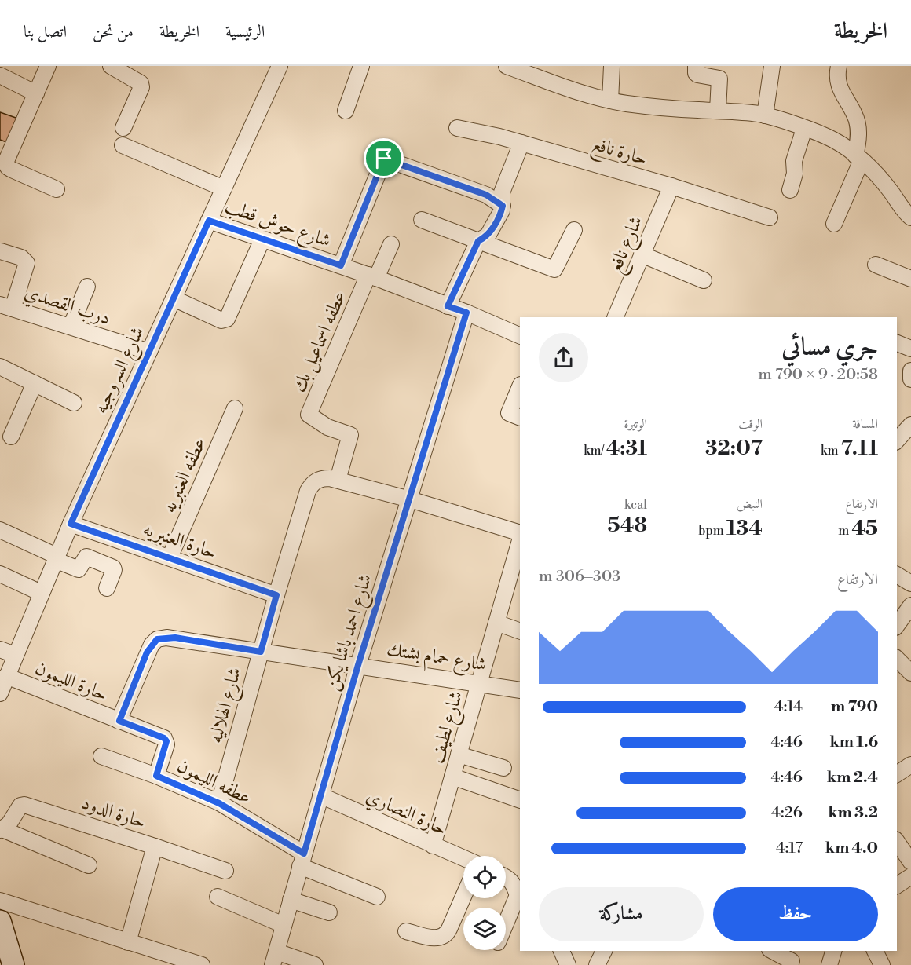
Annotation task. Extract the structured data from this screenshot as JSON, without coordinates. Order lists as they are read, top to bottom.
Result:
{
  "streets": {
    "street": [
      "حارة نافع",
      "شارع حوش قطب",
      "شارع نافع",
      "درب القصدي",
      "عطفه اسماعيل بك",
      "شارع السروجيه",
      "عطفه العنبريه",
      "حارة العنبريه",
      "شارع احمد باشا يكن",
      "شارع حمام بشتك",
      "حارة الليمون",
      "شارع الهلاليه",
      "شارع لطيف",
      "عطفه الليمون",
      "حارة الدود",
      "حارة النصاري"
    ]
  },
  "crossings": [
    ["حارة نافع", "شارع نافع"],
    ["شارع حوش قطب", "عطفه اسماعيل بك"],
    ["شارع حوش قطب", "شارع السروجيه"],
    ["شارع حوش قطب", "شارع احمد باشا يكن"],
    ["درب القصدي", "شارع السروجيه"],
    ["عطفه اسماعيل بك", "شارع الهلاليه"],
    ["شارع السروجيه", "حارة العنبريه"],
    ["شارع السروجيه", "حارة الليمون"],
    ["عطفه العنبريه", "حارة العنبريه"],
    ["حارة العنبريه", "شارع الهلاليه"],
    ["شارع احمد باشا يكن", "شارع حمام بشتك"],
    ["شارع احمد باشا يكن", "عطفه الليمون"],
    ["شارع احمد باشا يكن", "حارة النصاري"],
    ["شارع حمام بشتك", "حارة الليمون"],
    ["شارع حمام بشتك", "شارع الهلاليه"],
    ["شارع حمام بشتك", "شارع لطيف"],
    ["حارة الليمون", "عطفه الليمون"],
    ["شارع الهلاليه", "عطفه الليمون"],
    ["شارع لطيف", "حارة النصاري"]
  ],
  "page": {
    "header": "الخريطة",
    "nav": [
      "الرئيسية",
      "الخريطة",
      "من نحن",
      "اتصل بنا"
    ],
    "heading": ["جري مسائي", "20:58 · 9 × 790 m"],
    "stats": [
      ["المسافة", "7.11 km"],
      ["الوقت", "32:07"],
      ["الوتيرة", "4:31 /km"],
      ["الارتفاع", "45 m"],
      ["النبض", "134 bpm"],
      ["kcal", "548"]
    ],
    "chart": ["الارتفاع", "303–306 m"],
    "list": [
      {
        "name": "790 m",
        "note": "4:14"
      },
      {
        "name": "1.6 km",
        "note": "4:46"
      },
      {
        "name": "2.4 km",
        "note": "4:46"
      },
      {
        "name": "3.2 km",
        "note": "4:26"
      },
      {
        "name": "4.0 km",
        "note": "4:17"
      }
    ],
    "buttons": ["حفظ", "مشاركة"]
  }
}
